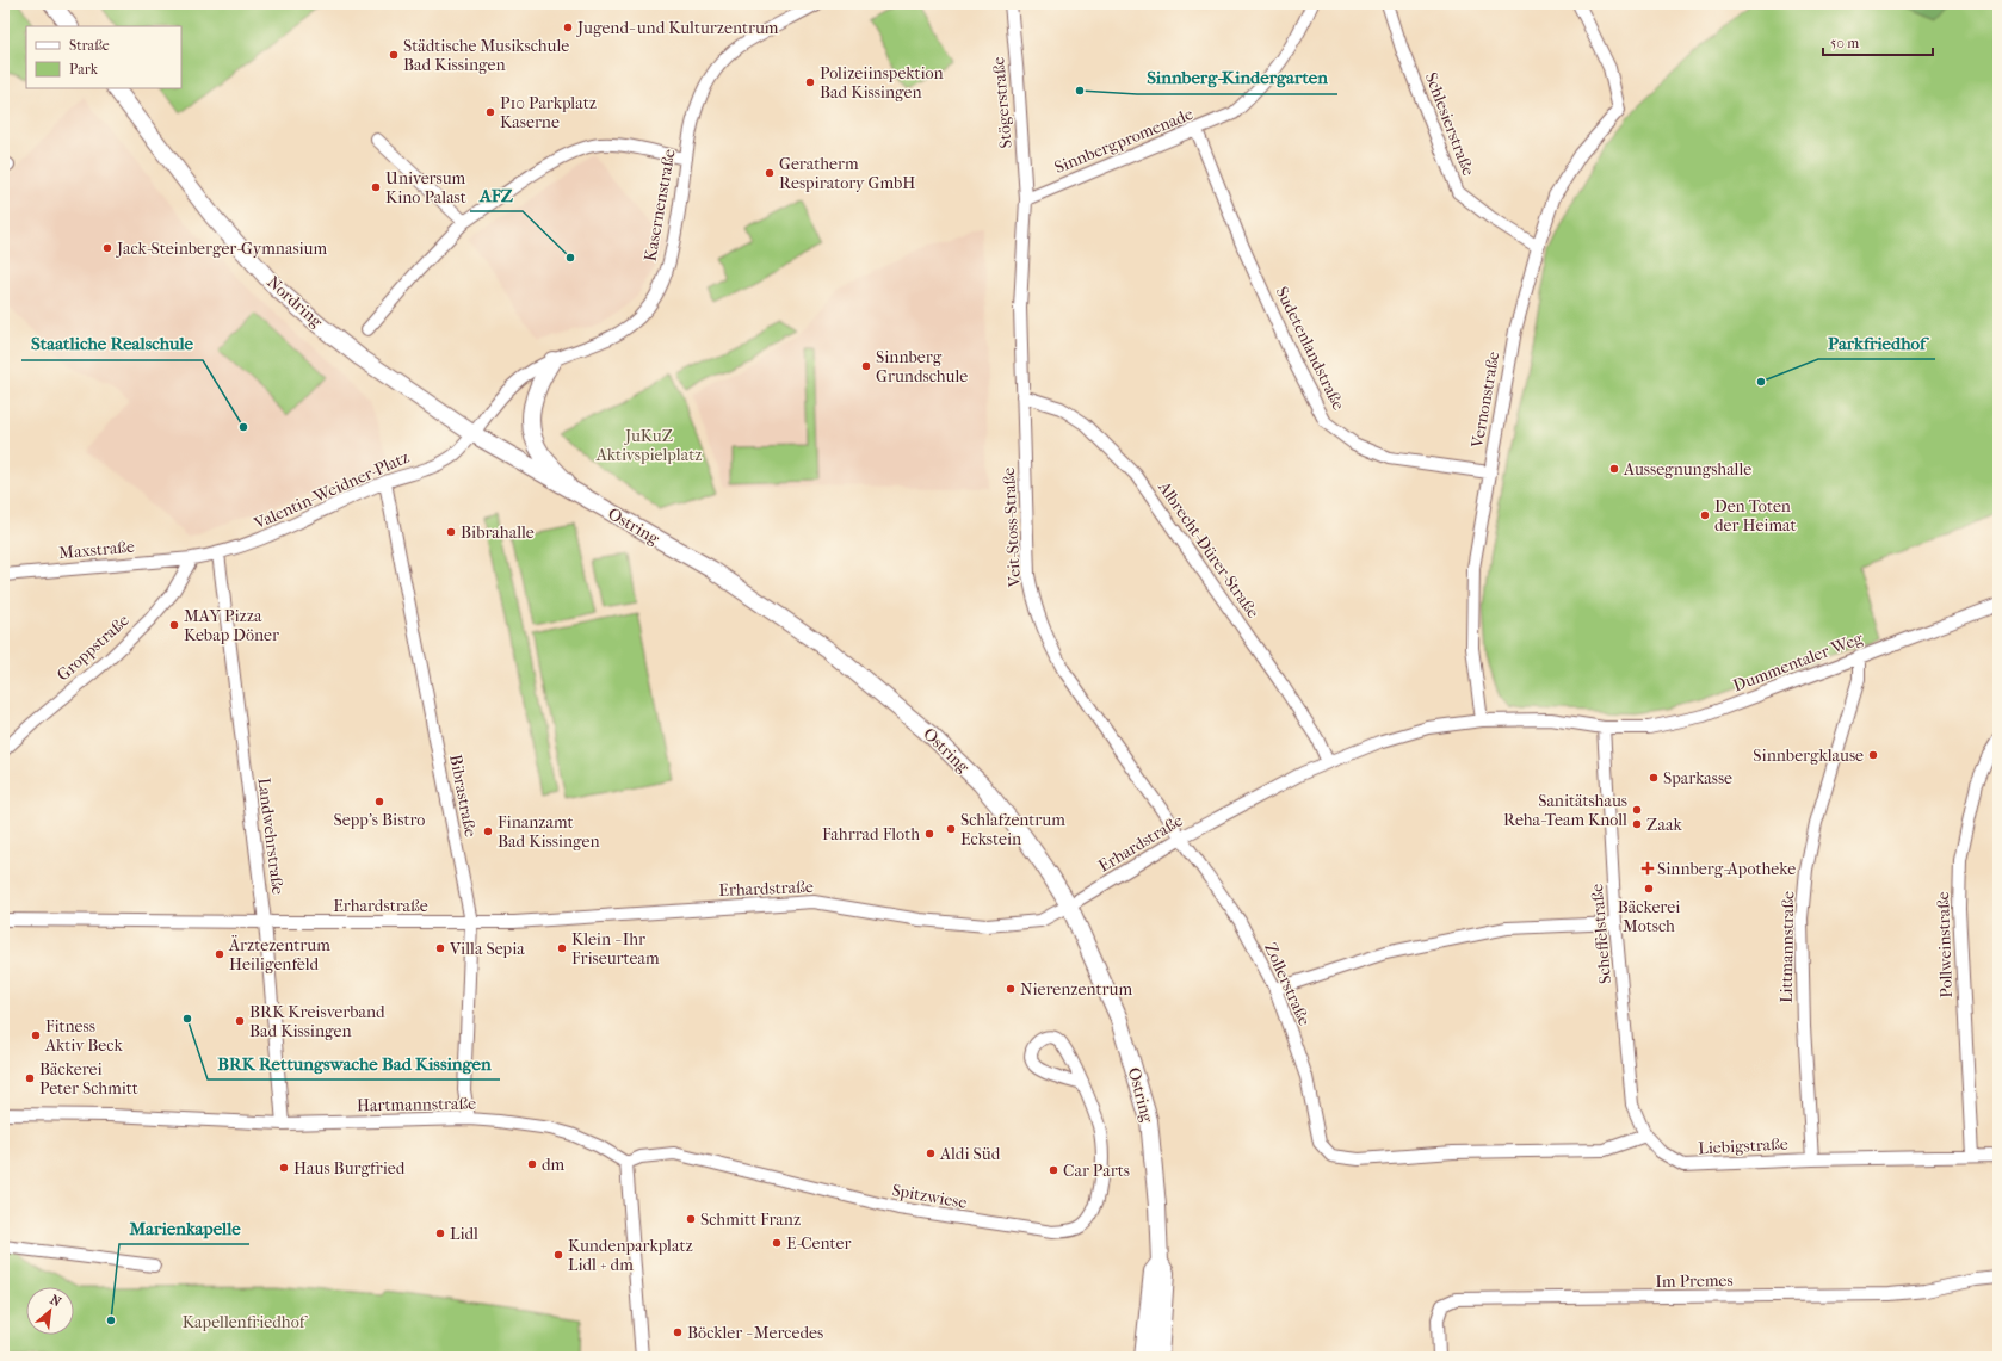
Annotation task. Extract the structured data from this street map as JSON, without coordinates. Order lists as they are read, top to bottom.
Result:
{
  "streets": {
    "main road": ["Nordring", "Ostring"],
    "street": [
      "Stögerstraße",
      "Schlesierstraße",
      "Sinnbergpromenade",
      "Kasernenstraße",
      "Sudetenlandstraße",
      "Vernonstraße",
      "Valentin-Weidner-Platz",
      "Veit-Stoss-Straße",
      "Maxstraße",
      "Albrecht-Dürer-Straße",
      "Groppstraße",
      "Dummentaler Weg",
      "Bibrastraße",
      "Landwehrstraße",
      "Erhardstraße",
      "Scheffelstraße",
      "Pollweinstraße",
      "Littmannstraße",
      "Zollerstraße",
      "Hartmannstraße",
      "Liebigstraße",
      "Spitzwiese",
      "Im Premes"
    ]
  },
  "crossings": [
    ["Stögerstraße", "Sinnbergpromenade"],
    ["Stögerstraße", "Veit-Stoss-Straße"],
    ["Schlesierstraße", "Vernonstraße"],
    ["Sinnbergpromenade", "Sudetenlandstraße"],
    ["Sinnbergpromenade", "Veit-Stoss-Straße"],
    ["Kasernenstraße", "Nordring"],
    ["Kasernenstraße", "Valentin-Weidner-Platz"],
    ["Kasernenstraße", "Ostring"],
    ["Nordring", "Valentin-Weidner-Platz"],
    ["Nordring", "Ostring"],
    ["Sudetenlandstraße", "Vernonstraße"],
    ["Vernonstraße", "Dummentaler Weg"],
    ["Vernonstraße", "Erhardstraße"],
    ["Valentin-Weidner-Platz", "Ostring"],
    ["Valentin-Weidner-Platz", "Maxstraße"],
    ["Valentin-Weidner-Platz", "Groppstraße"],
    ["Valentin-Weidner-Platz", "Bibrastraße"],
    ["Valentin-Weidner-Platz", "Landwehrstraße"],
    ["Ostring", "Erhardstraße"],
    ["Veit-Stoss-Straße", "Albrecht-Dürer-Straße"],
    ["Veit-Stoss-Straße", "Erhardstraße"],
    ["Veit-Stoss-Straße", "Zollerstraße"],
    ["Maxstraße", "Groppstraße"],
    ["Albrecht-Dürer-Straße", "Erhardstraße"],
    ["Dummentaler Weg", "Erhardstraße"],
    ["Dummentaler Weg", "Scheffelstraße"],
    ["Dummentaler Weg", "Littmannstraße"],
    ["Bibrastraße", "Erhardstraße"],
    ["Bibrastraße", "Hartmannstraße"],
    ["Landwehrstraße", "Erhardstraße"],
    ["Landwehrstraße", "Hartmannstraße"],
    ["Erhardstraße", "Zollerstraße"],
    ["Scheffelstraße", "Zollerstraße"],
    ["Scheffelstraße", "Liebigstraße"],
    ["Pollweinstraße", "Liebigstraße"],
    ["Littmannstraße", "Liebigstraße"],
    ["Zollerstraße", "Liebigstraße"],
    ["Hartmannstraße", "Spitzwiese"]
  ],
  "parks": ["JuKuZ Aktivspielplatz", "Kapellenfriedhof"],
  "places": {
    "other": [
      "Jugend- und Kulturzentrum",
      "Städtische Musikschule Bad Kissingen",
      "Polizeiinspektion Bad Kissingen",
      "Sinnberg-Kindergarten",
      "P10 Parkplatz Kaserne",
      "Geratherm Respiratory GmbH",
      "Universum Kino Palast",
      "Jack-Steinberger-Gymnasium",
      "AFZ",
      "Sinnberg Grundschule",
      "Parkfriedhof",
      "Staatliche Realschule",
      "Aussegnungshalle",
      "Den Toten der Heimat",
      "Bibrahalle",
      "MAY Pizza Kebap Döner",
      "Sinnbergklause",
      "Sparkasse",
      "Sepp’s Bistro",
      "Sanitätshaus Reha-Team Knoll",
      "Zaak",
      "Schlafzentrum Eckstein",
      "Finanzamt Bad Kissingen",
      "Fahrrad Floth",
      "Bäckerei Motsch",
      "Villa Sepia",
      "Klein - Ihr Friseurteam",
      "Ärztezentrum Heiligenfeld",
      "Nierenzentrum",
      "BRK Rettungswache Bad Kissingen",
      "BRK Kreisverband Bad Kissingen",
      "Fitness Aktiv Beck",
      "Bäckerei Peter Schmitt",
      "Aldi Süd",
      "dm",
      "Haus Burgfried",
      "Car Parts",
      "Schmitt Franz",
      "Lidl",
      "E-Center",
      "Kundenparkplatz Lidl + dm",
      "Marienkapelle",
      "Böckler - Mercedes"
    ],
    "health": ["Sinnberg-Apotheke"]
  },
  "legend": ["Straße", "Park"],
  "scale_bar": "50 m",
  "north": "top right"
}
